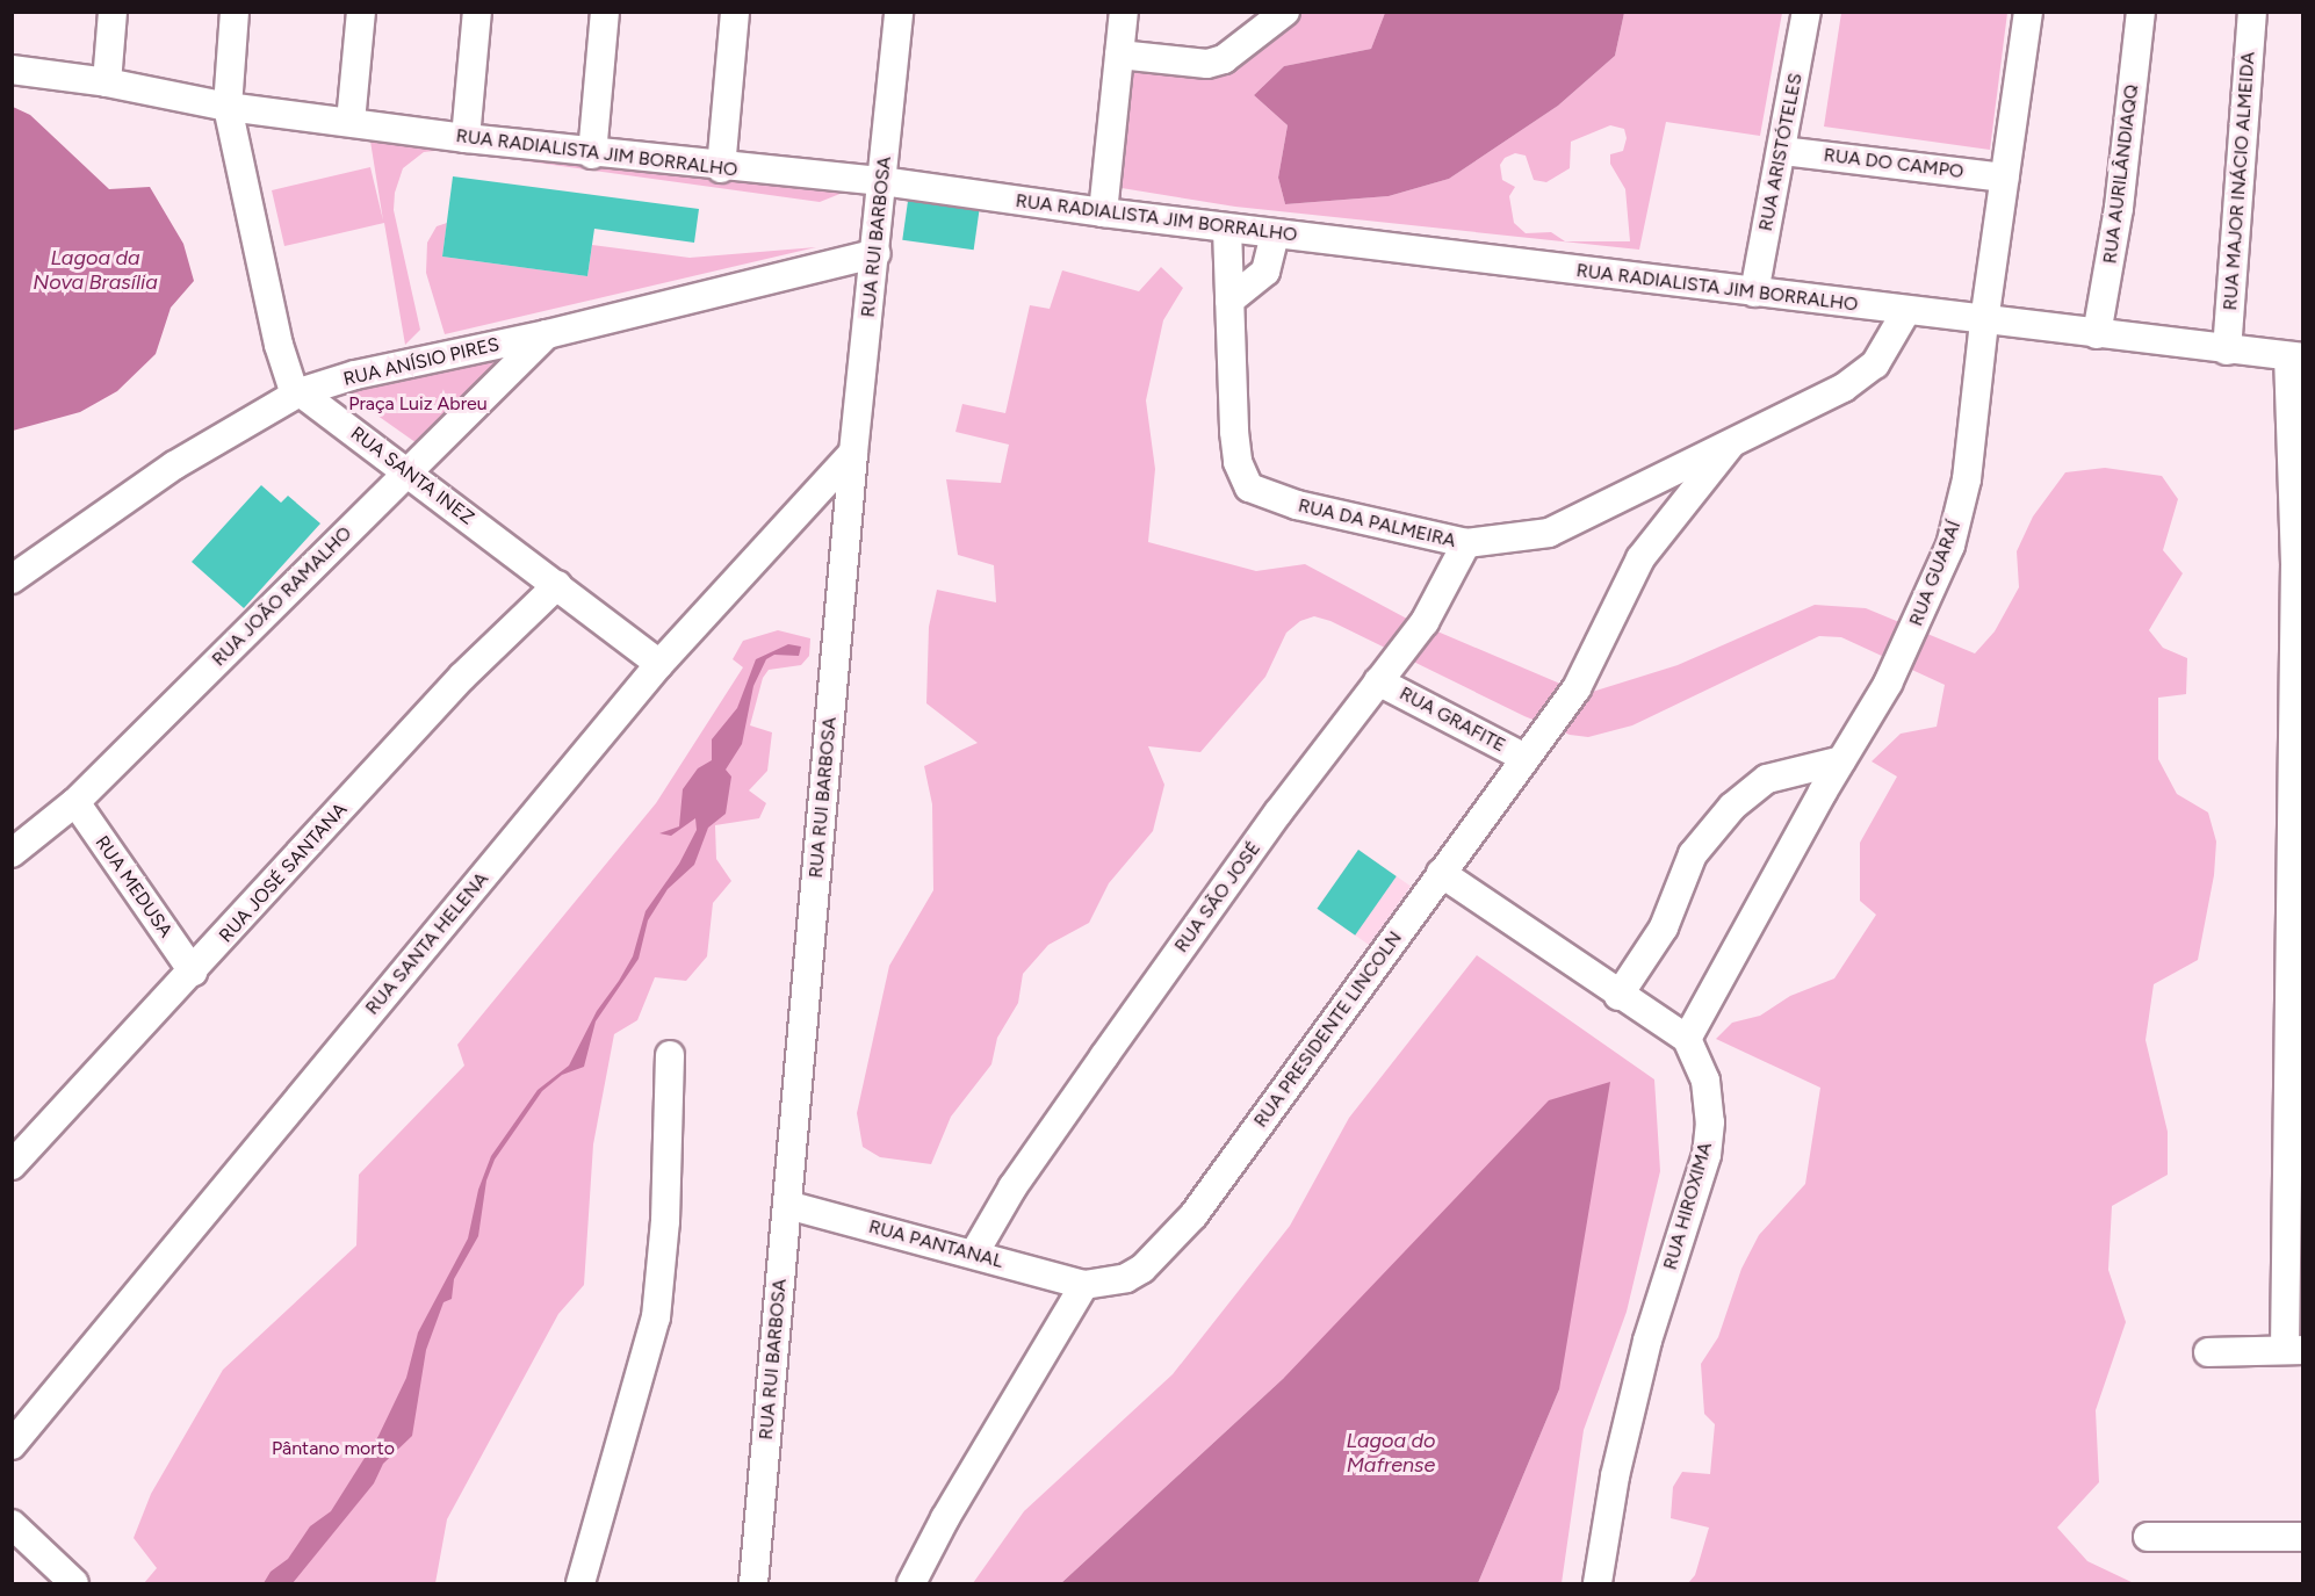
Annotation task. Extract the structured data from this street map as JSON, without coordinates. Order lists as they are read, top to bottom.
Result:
{
  "streets": {
    "street": [
      "RUA ARISTÓTELES",
      "RUA RADIALISTA JIM BORRALHO",
      "RUA DO CAMPO",
      "RUA AURILÂNDIAQQ",
      "RUA MAJOR INÁCIO ALMEIDA",
      "RUA RUI BARBOSA",
      "RUA ANÍSIO PIRES",
      "RUA SANTA INEZ",
      "RUA DA PALMEIRA",
      "RUA GUARAÍ",
      "RUA JOÃO RAMALHO",
      "RUA GRAFITE",
      "RUA JOSÉ SANTANA",
      "RUA MEDUSA",
      "RUA SÃO JOSÉ",
      "RUA SANTA HELENA",
      "RUA PRESIDENTE LINCOLN",
      "RUA HIROXIMA",
      "RUA PANTANAL"
    ]
  },
  "crossings": [
    ["RUA ARISTÓTELES", "RUA RADIALISTA JIM BORRALHO"],
    ["RUA ARISTÓTELES", "RUA DO CAMPO"],
    ["RUA RADIALISTA JIM BORRALHO", "RUA AURILÂNDIAQQ"],
    ["RUA RADIALISTA JIM BORRALHO", "RUA MAJOR INÁCIO ALMEIDA"],
    ["RUA RADIALISTA JIM BORRALHO", "RUA RUI BARBOSA"],
    ["RUA RADIALISTA JIM BORRALHO", "RUA DA PALMEIRA"],
    ["RUA RADIALISTA JIM BORRALHO", "RUA GUARAÍ"],
    ["RUA DO CAMPO", "RUA GUARAÍ"],
    ["RUA RUI BARBOSA", "RUA ANÍSIO PIRES"],
    ["RUA RUI BARBOSA", "RUA SANTA HELENA"],
    ["RUA RUI BARBOSA", "RUA PANTANAL"],
    ["RUA ANÍSIO PIRES", "RUA SANTA INEZ"],
    ["RUA ANÍSIO PIRES", "RUA JOÃO RAMALHO"],
    ["RUA SANTA INEZ", "RUA JOÃO RAMALHO"],
    ["RUA SANTA INEZ", "RUA JOSÉ SANTANA"],
    ["RUA SANTA INEZ", "RUA SANTA HELENA"],
    ["RUA DA PALMEIRA", "RUA SÃO JOSÉ"],
    ["RUA DA PALMEIRA", "RUA PRESIDENTE LINCOLN"],
    ["RUA GUARAÍ", "RUA HIROXIMA"],
    ["RUA JOÃO RAMALHO", "RUA MEDUSA"],
    ["RUA GRAFITE", "RUA SÃO JOSÉ"],
    ["RUA GRAFITE", "RUA PRESIDENTE LINCOLN"],
    ["RUA JOSÉ SANTANA", "RUA MEDUSA"],
    ["RUA SÃO JOSÉ", "RUA PANTANAL"],
    ["RUA PRESIDENTE LINCOLN", "RUA PANTANAL"]
  ],
  "water": ["Lagoa da Nova Brasília", "Lagoa do Mafrense"],
  "parks": ["Praça Luiz Abreu", "Pântano morto"]
}
